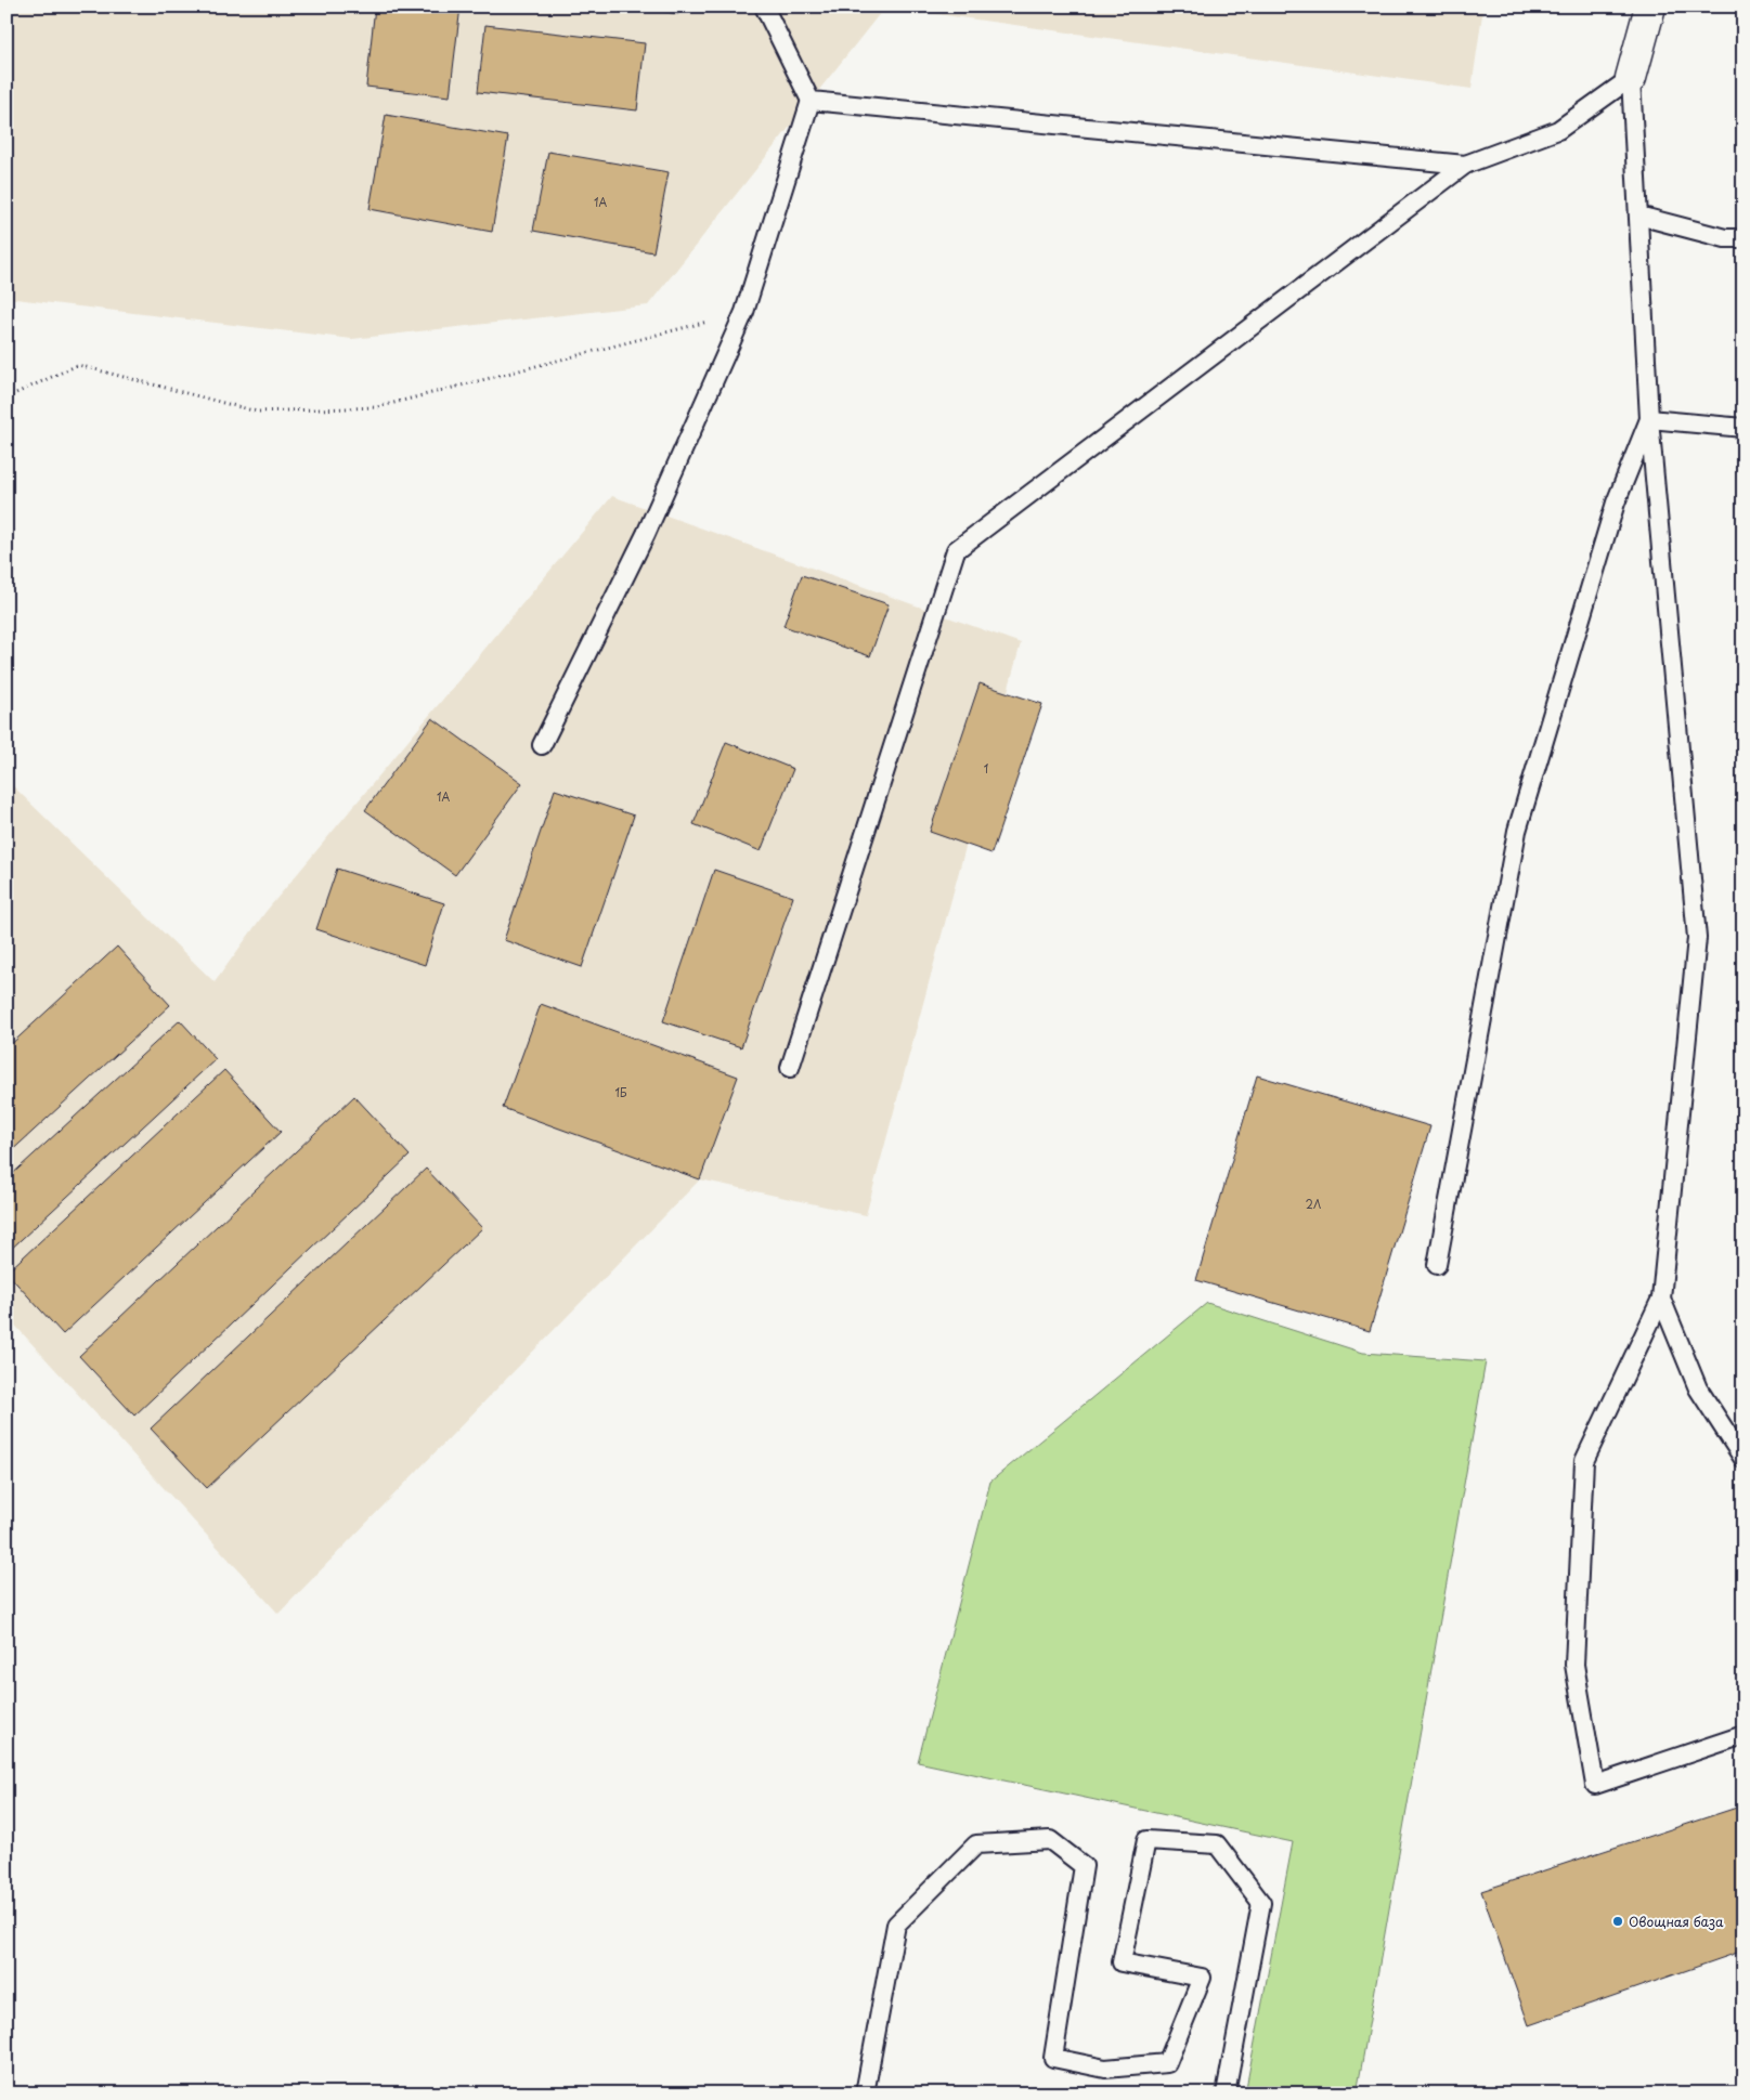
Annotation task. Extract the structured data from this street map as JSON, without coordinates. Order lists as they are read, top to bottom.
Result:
{
  "places": ["Овощная база"],
  "house_numbers": [
    "1А",
    "1",
    "1А",
    "1Б",
    "2Л"
  ]
}
